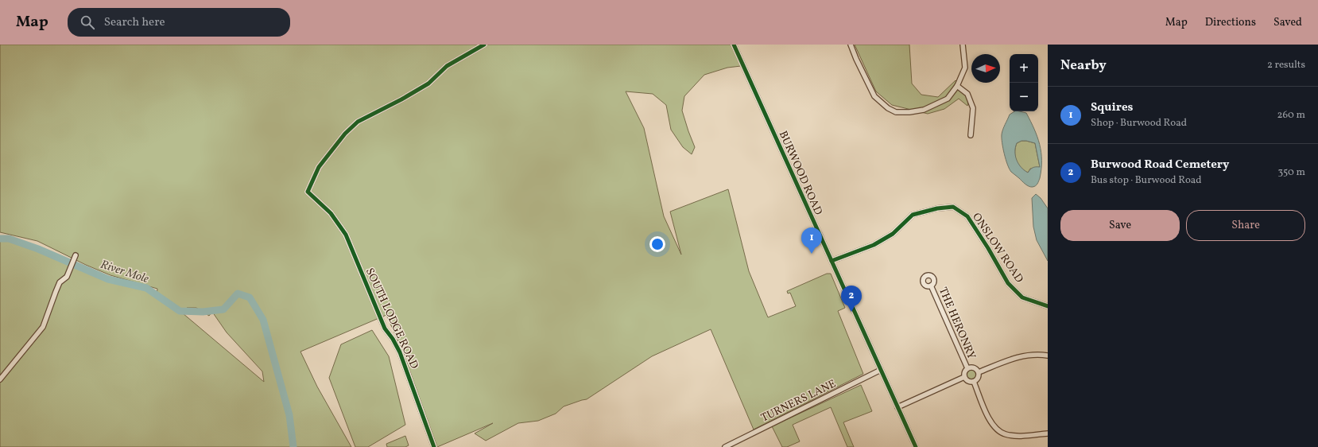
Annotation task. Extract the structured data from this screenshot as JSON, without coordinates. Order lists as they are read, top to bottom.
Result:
{
  "streets": {
    "street": [
      "BURWOOD ROAD",
      "ONSLOW ROAD",
      "SOUTH LODGE ROAD",
      "THE HERONRY",
      "TURNERS LANE"
    ]
  },
  "crossings": [
    ["BURWOOD ROAD", "ONSLOW ROAD"],
    ["BURWOOD ROAD", "TURNERS LANE"]
  ],
  "water": ["River Mole"],
  "north": "right",
  "page": {
    "header": "Map",
    "search": "Search here",
    "nav": ["Map", "Directions", "Saved"],
    "heading": ["Nearby", "2 results"],
    "map_buttons": ["+", "−"],
    "list": [
      {
        "mark": "1",
        "name": "Squires",
        "note": "Shop · Burwood Road",
        "value": "260 m"
      },
      {
        "mark": "2",
        "name": "Burwood Road Cemetery",
        "note": "Bus stop · Burwood Road",
        "value": "350 m"
      }
    ],
    "buttons": ["Save", "Share"],
    "pins": ["1", "2"]
  }
}
